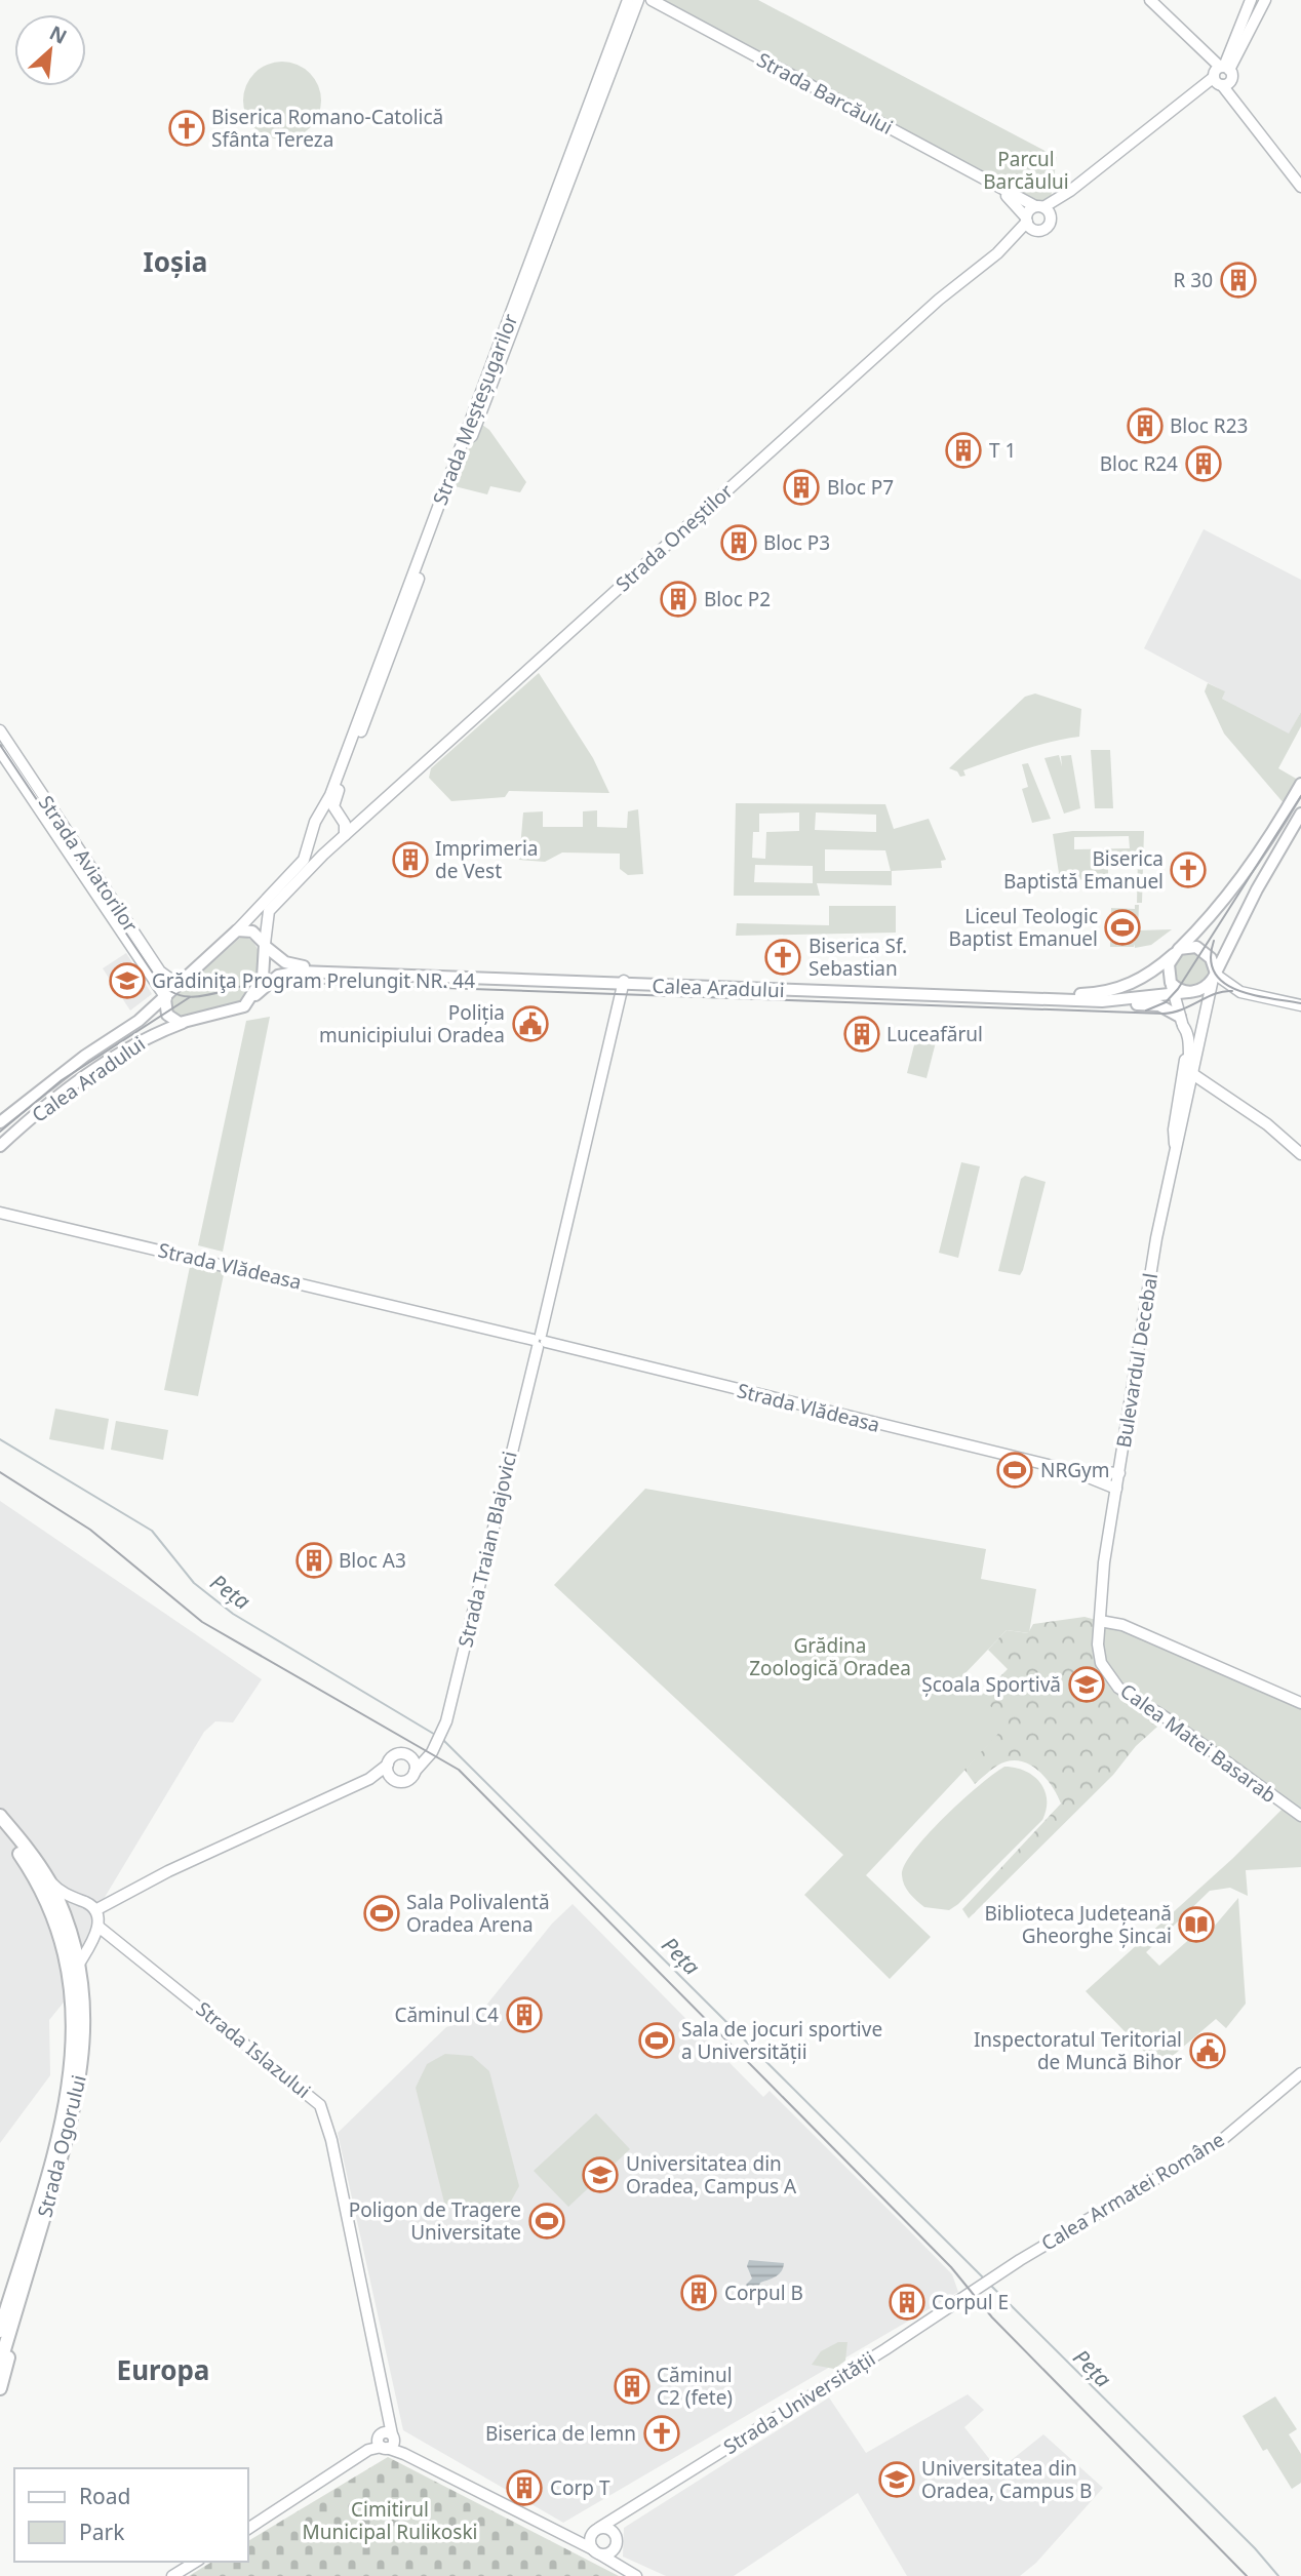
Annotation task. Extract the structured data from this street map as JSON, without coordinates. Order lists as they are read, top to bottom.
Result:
{
  "streets": {
    "highway": ["Strada Ogorului"],
    "main road": ["Calea Aradului", "Bulevardul Decebal"],
    "street": [
      "Strada Barcăului",
      "Strada Meșteșugarilor",
      "Strada Oneștilor",
      "Strada Aviatorilor",
      "Strada Vlădeasa",
      "Strada Traian Blajovici",
      "Calea Matei Basarab",
      "Strada Islazului",
      "Calea Armatei Române",
      "Strada Universității"
    ]
  },
  "crossings": [
    ["Strada Barcăului", "Strada Oneștilor"],
    ["Strada Meșteșugarilor", "Strada Oneștilor"],
    ["Strada Aviatorilor", "Calea Aradului"],
    ["Calea Aradului", "Bulevardul Decebal"],
    ["Calea Aradului", "Strada Traian Blajovici"],
    ["Strada Vlădeasa", "Bulevardul Decebal"],
    ["Strada Vlădeasa", "Strada Traian Blajovici"],
    ["Bulevardul Decebal", "Calea Matei Basarab"],
    ["Calea Armatei Române", "Strada Universității"]
  ],
  "districts": ["Ioșia", "Europa"],
  "water": ["Peța"],
  "parks": ["Parcul Barcăului", "Grădina Zoologică Oradea", "Cimitirul Municipal Rulikoski"],
  "places": {
    "church": [
      "Biserica Romano-Catolică Sfânta Tereza",
      "Biserica Baptistă Emanuel",
      "Biserica Sf. Sebastian",
      "Biserica de lemn"
    ],
    "building": [
      "R 30",
      "Bloc R23",
      "T 1",
      "Bloc R24",
      "Bloc P7",
      "Bloc P3",
      "Bloc P2",
      "Imprimeria de Vest",
      "Luceafărul",
      "Bloc A3",
      "Căminul C4",
      "Corpul B",
      "Corpul E",
      "Căminul C2 (fete)",
      "Corp T"
    ],
    "sports": [
      "Liceul Teologic Baptist Emanuel",
      "NRGym",
      "Sala Polivalentă Oradea Arena",
      "Sala de jocuri sportive a Universității",
      "Poligon de Tragere Universitate"
    ],
    "school or university": [
      "Grădiniţa Program Prelungit NR. 44",
      "Școala Sportivă",
      "Universitatea din Oradea, Campus A",
      "Universitatea din Oradea, Campus B"
    ],
    "public building": ["Poliția municipiului Oradea", "Inspectoratul Teritorial de Muncă Bihor"],
    "library": ["Biblioteca Județeană Gheorghe Șincai"]
  },
  "legend": ["Road", "Park"],
  "north": "top right"
}
